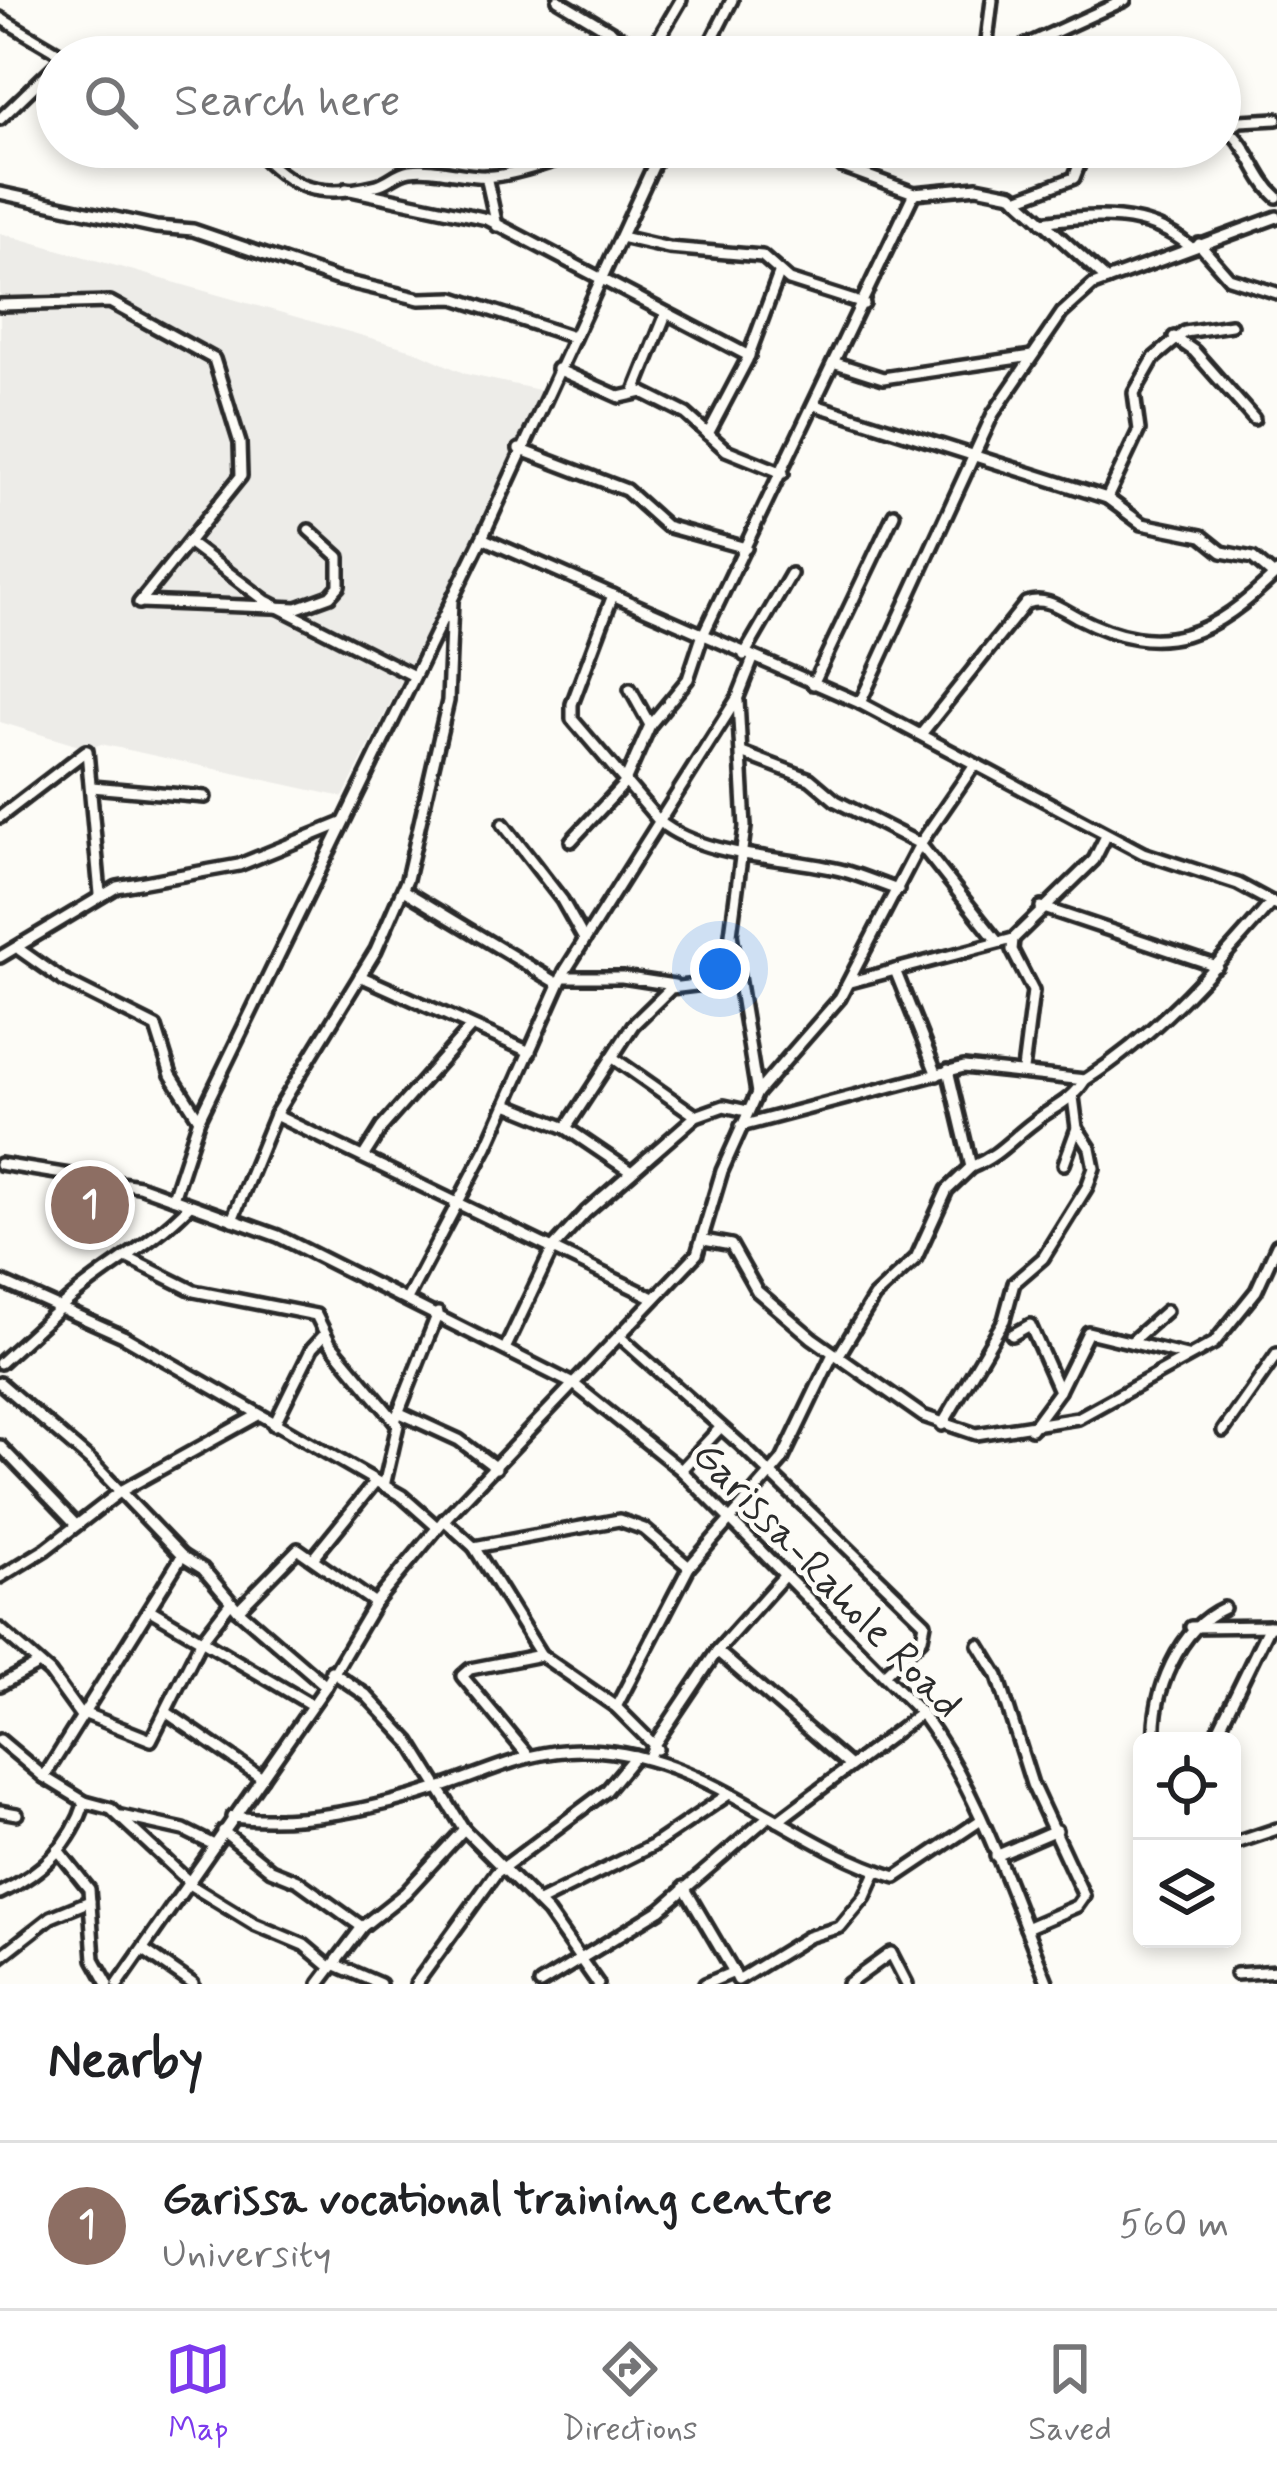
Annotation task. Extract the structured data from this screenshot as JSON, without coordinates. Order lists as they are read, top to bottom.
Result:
{
  "streets": {
    "street": ["Garissa-Rahole Road"]
  },
  "page": {
    "search": "Search here",
    "pins": "1",
    "heading": "Nearby",
    "list": [
      {
        "mark": "1",
        "name": "Garissa vocational training centre",
        "note": "University",
        "value": "560 m"
      }
    ],
    "nav": ["Map", "Directions", "Saved"]
  }
}
